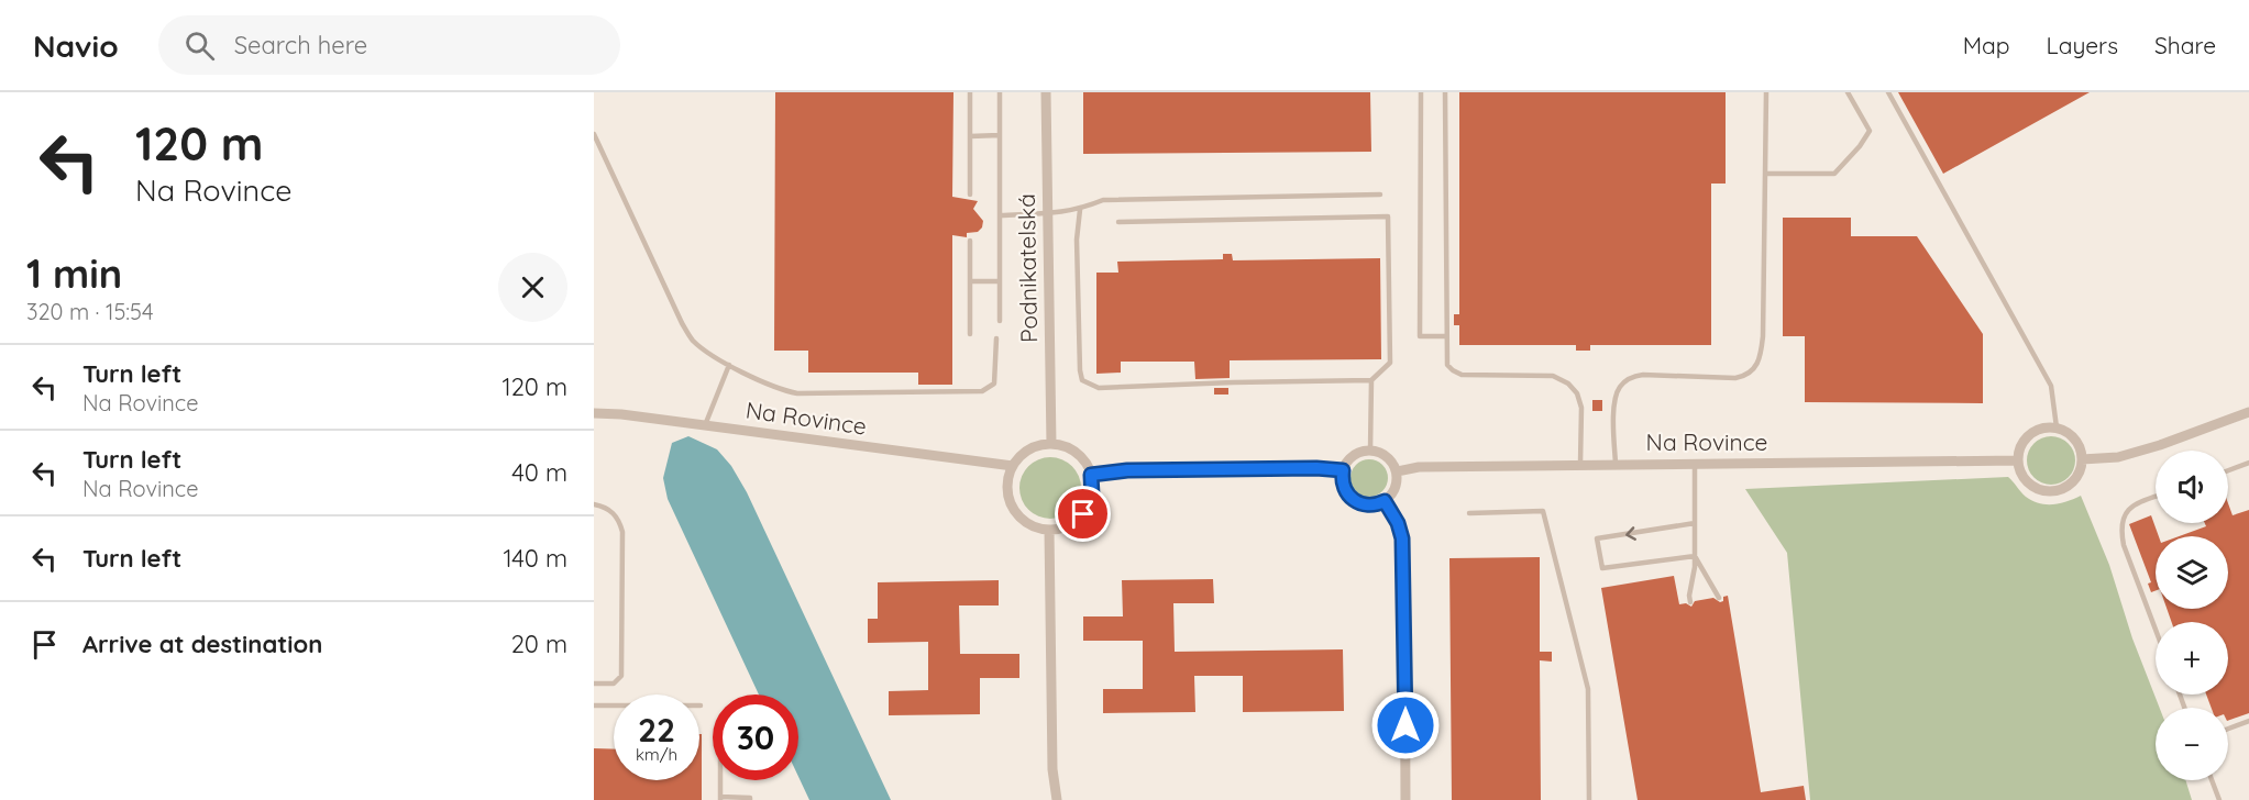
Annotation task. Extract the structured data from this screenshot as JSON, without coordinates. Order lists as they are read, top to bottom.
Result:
{
  "streets": {
    "street": ["Podnikatelská", "Na Rovince"]
  },
  "crossings": [
    ["Podnikatelská", "Na Rovince"]
  ],
  "page": {
    "header": "Navio",
    "search": "Search here",
    "nav": ["Map", "Layers", "Share"],
    "turn": ["120 m", "Na Rovince"],
    "heading": ["1 min", "320 m · 15:54"],
    "list": [
      {
        "name": "Turn left",
        "note": "Na Rovince",
        "value": "120 m"
      },
      {
        "name": "Turn left",
        "note": "Na Rovince",
        "value": "40 m"
      },
      {
        "name": "Turn left",
        "value": "140 m"
      },
      {
        "name": "Arrive at destination",
        "value": "20 m"
      }
    ],
    "map_buttons": ["+", "−"],
    "speed": "22 km/h",
    "limit": "30"
  }
}
